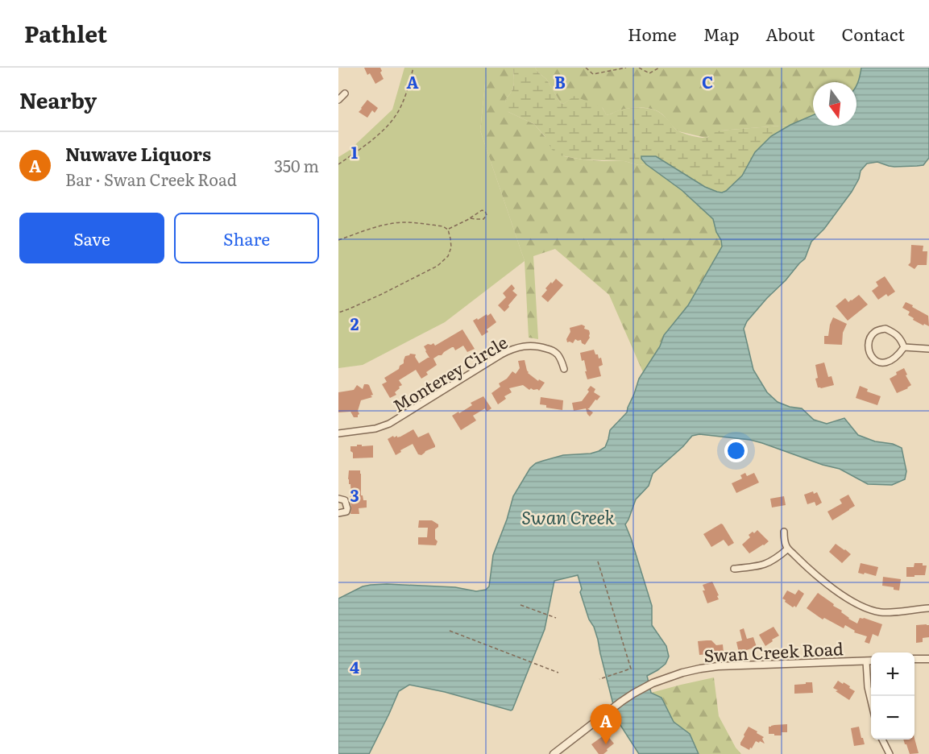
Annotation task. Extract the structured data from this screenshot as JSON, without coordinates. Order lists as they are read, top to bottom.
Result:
{
  "streets": {
    "street": ["Monterey Circle", "Swan Creek Road"]
  },
  "water": ["Swan Creek"],
  "north": "bottom",
  "page": {
    "header": "Pathlet",
    "nav": [
      "Home",
      "Map",
      "About",
      "Contact"
    ],
    "heading": "Nearby",
    "list": [
      {
        "mark": "A",
        "name": "Nuwave Liquors",
        "note": "Bar · Swan Creek Road",
        "value": "350 m"
      }
    ],
    "buttons": ["Save", "Share"],
    "map_buttons": ["+", "−"],
    "pins": "A"
  },
  "grid": {
    "columns": ["A", "B", "C"],
    "rows": [
      "1",
      "2",
      "3",
      "4"
    ]
  }
}
